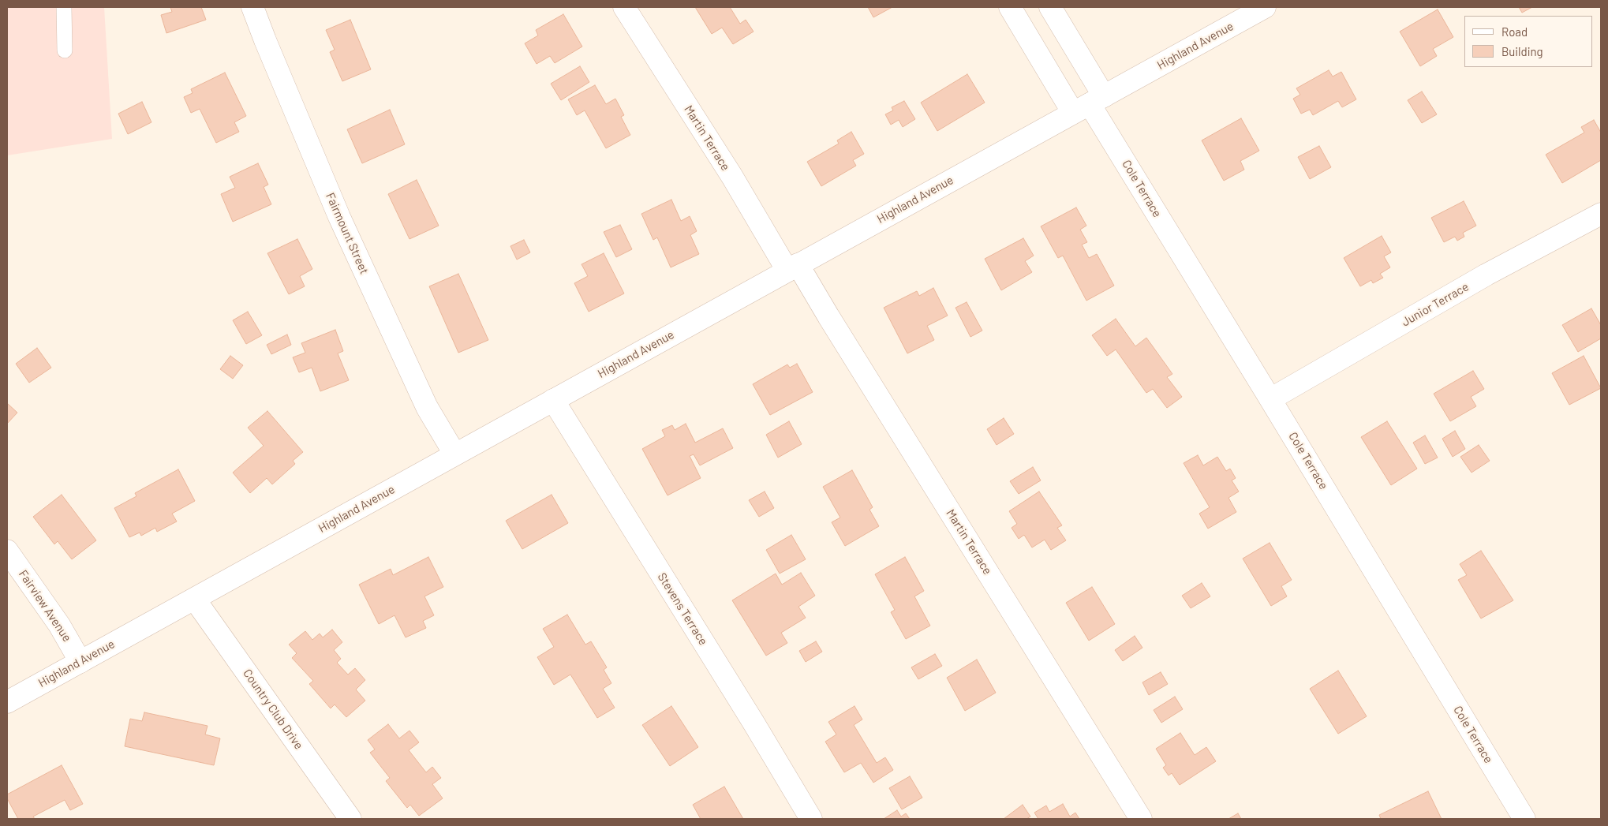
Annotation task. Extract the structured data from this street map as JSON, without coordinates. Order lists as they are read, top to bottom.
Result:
{
  "streets": {
    "street": [
      "Highland Avenue",
      "Martin Terrace",
      "Cole Terrace",
      "Fairmount Street",
      "Junior Terrace",
      "Fairview Avenue",
      "Stevens Terrace",
      "Country Club Drive"
    ]
  },
  "crossings": [
    ["Highland Avenue", "Martin Terrace"],
    ["Highland Avenue", "Cole Terrace"],
    ["Highland Avenue", "Fairmount Street"],
    ["Highland Avenue", "Fairview Avenue"],
    ["Highland Avenue", "Stevens Terrace"],
    ["Highland Avenue", "Country Club Drive"],
    ["Cole Terrace", "Junior Terrace"]
  ],
  "legend": ["Road", "Building"]
}
